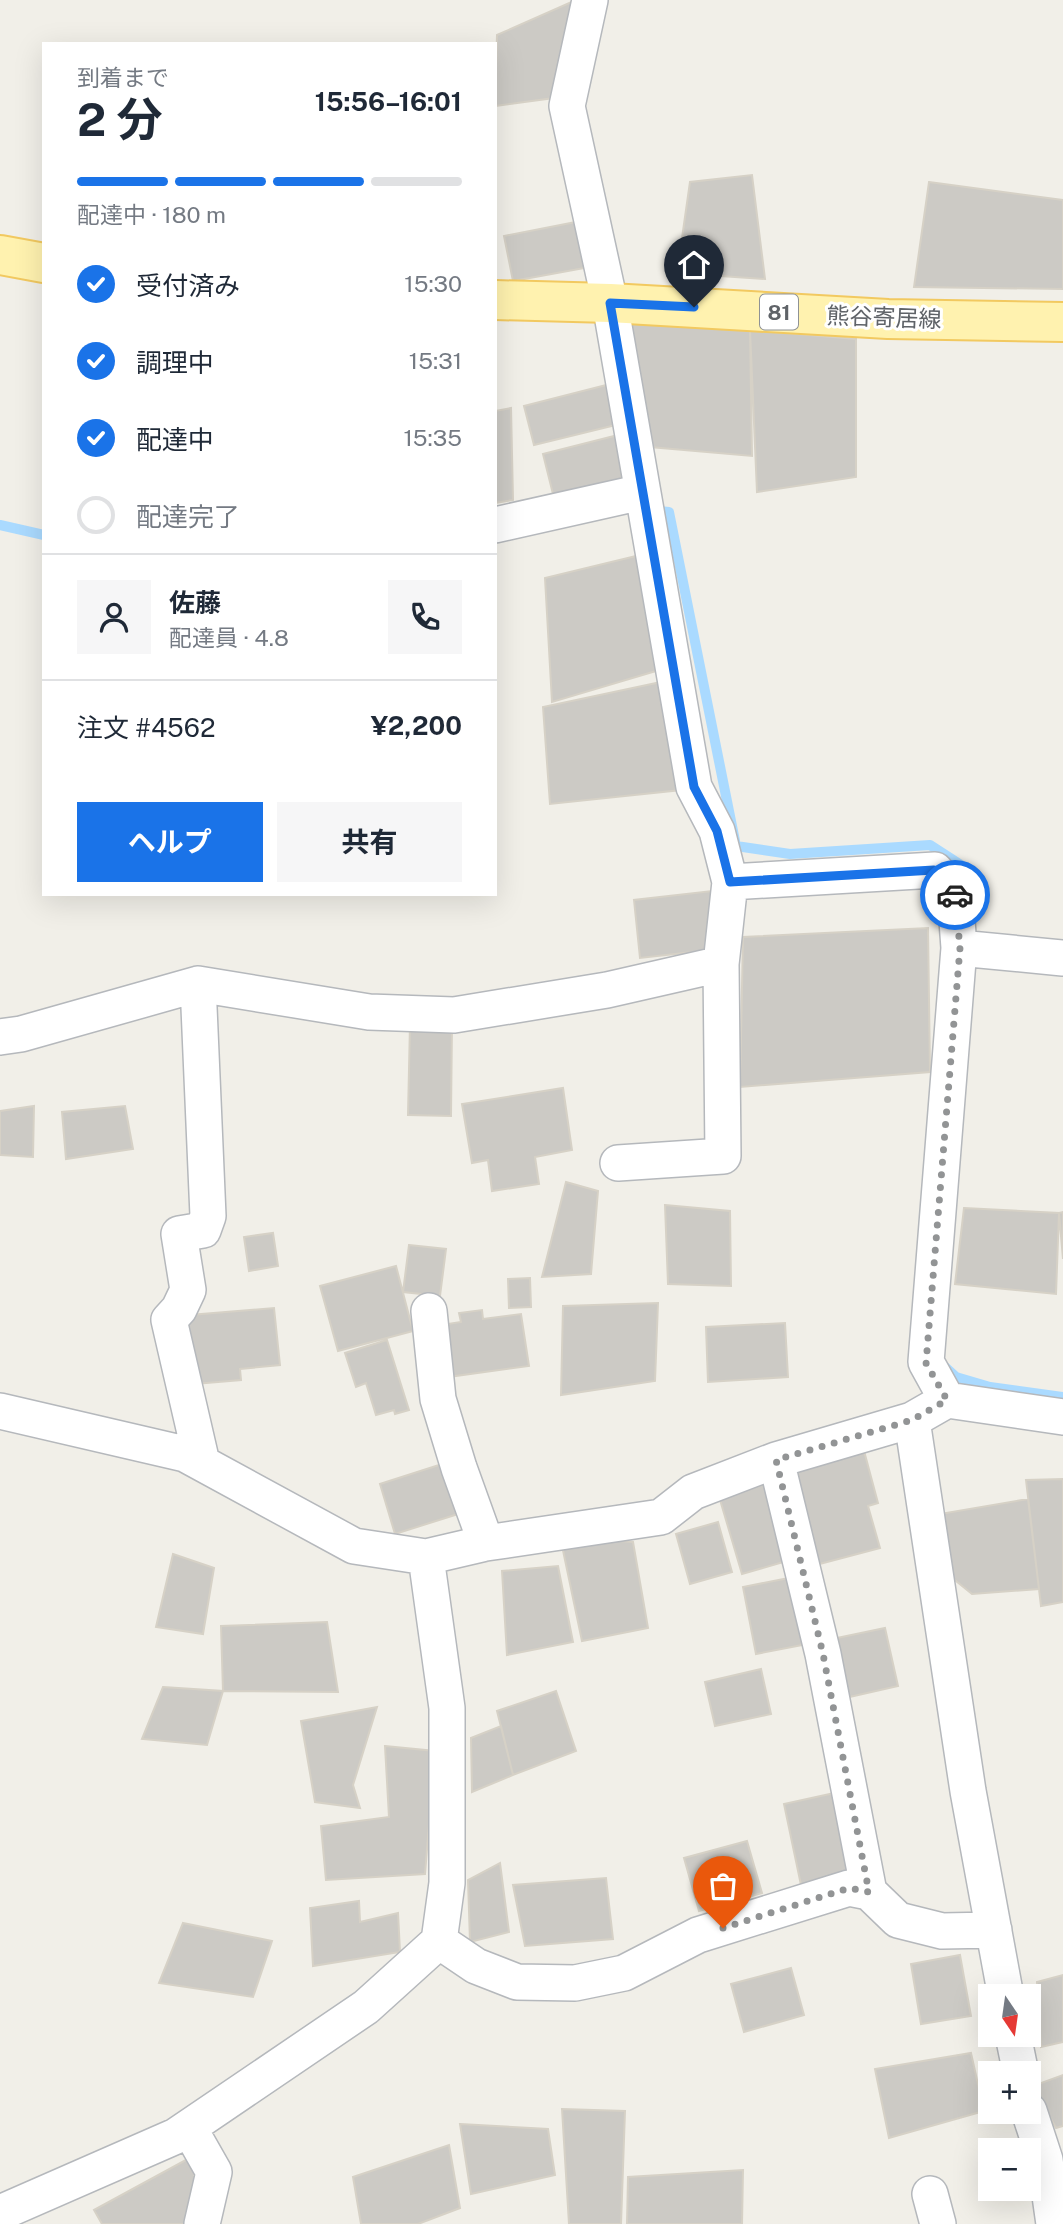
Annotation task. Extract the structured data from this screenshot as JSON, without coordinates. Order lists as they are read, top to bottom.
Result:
{
  "streets": {
    "main road": ["81", "熊谷寄居線"]
  },
  "north": "bottom",
  "page": {
    "heading": ["2 分", "到着まで", "15:56–16:01"],
    "panel": [
      "佐藤",
      "配達員 · 4.8",
      "注文 #4562",
      "¥2,200"
    ],
    "bar": "配達中 · 180 m",
    "list": [
      ["受付済み", "15:30"],
      ["調理中", "15:31"],
      ["配達中", "15:35"],
      "配達完了"
    ],
    "buttons": ["ヘルプ", "共有"],
    "map_buttons": ["+", "−"]
  }
}
